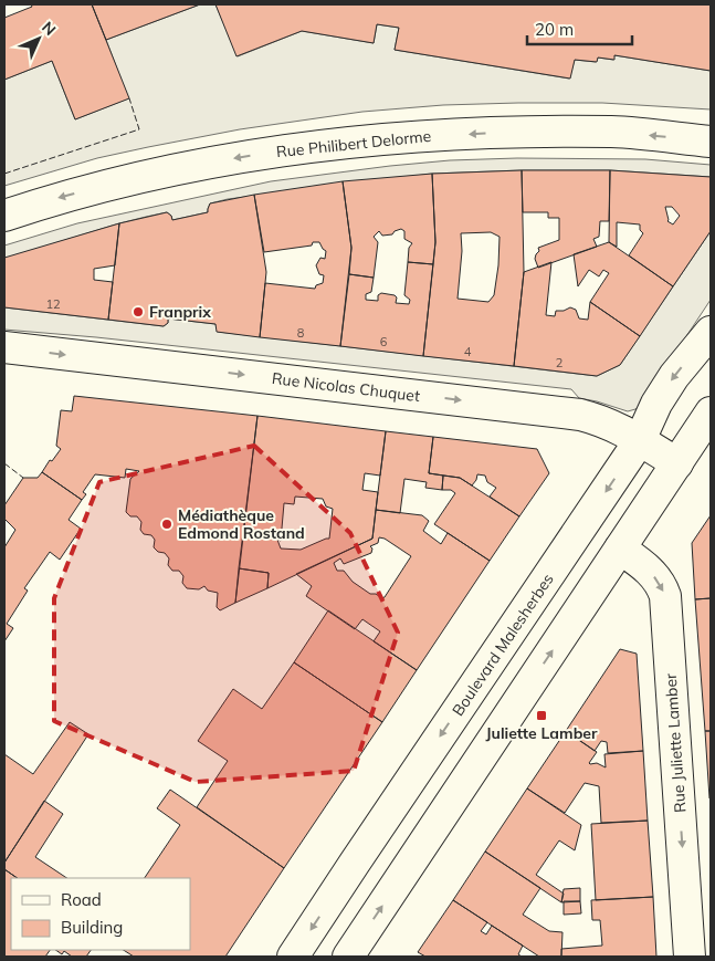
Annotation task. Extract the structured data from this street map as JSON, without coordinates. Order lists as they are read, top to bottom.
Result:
{
  "streets": {
    "street": [
      "Rue Philibert Delorme",
      "Rue Nicolas Chuquet",
      "Boulevard Malesherbes",
      "Rue Juliette Lamber"
    ]
  },
  "crossings": [
    ["Rue Nicolas Chuquet", "Boulevard Malesherbes"]
  ],
  "one_way": ["Rue Philibert Delorme", "Rue Nicolas Chuquet", "Rue Juliette Lamber"],
  "places": {
    "other": ["Franprix", "Médiathèque Edmond Rostand"],
    "transit": ["Juliette Lamber"]
  },
  "house_numbers": [
    "12",
    "8",
    "6",
    "4",
    "2"
  ],
  "legend": ["Road", "Building"],
  "scale_bar": "20 m",
  "north": "top right"
}
